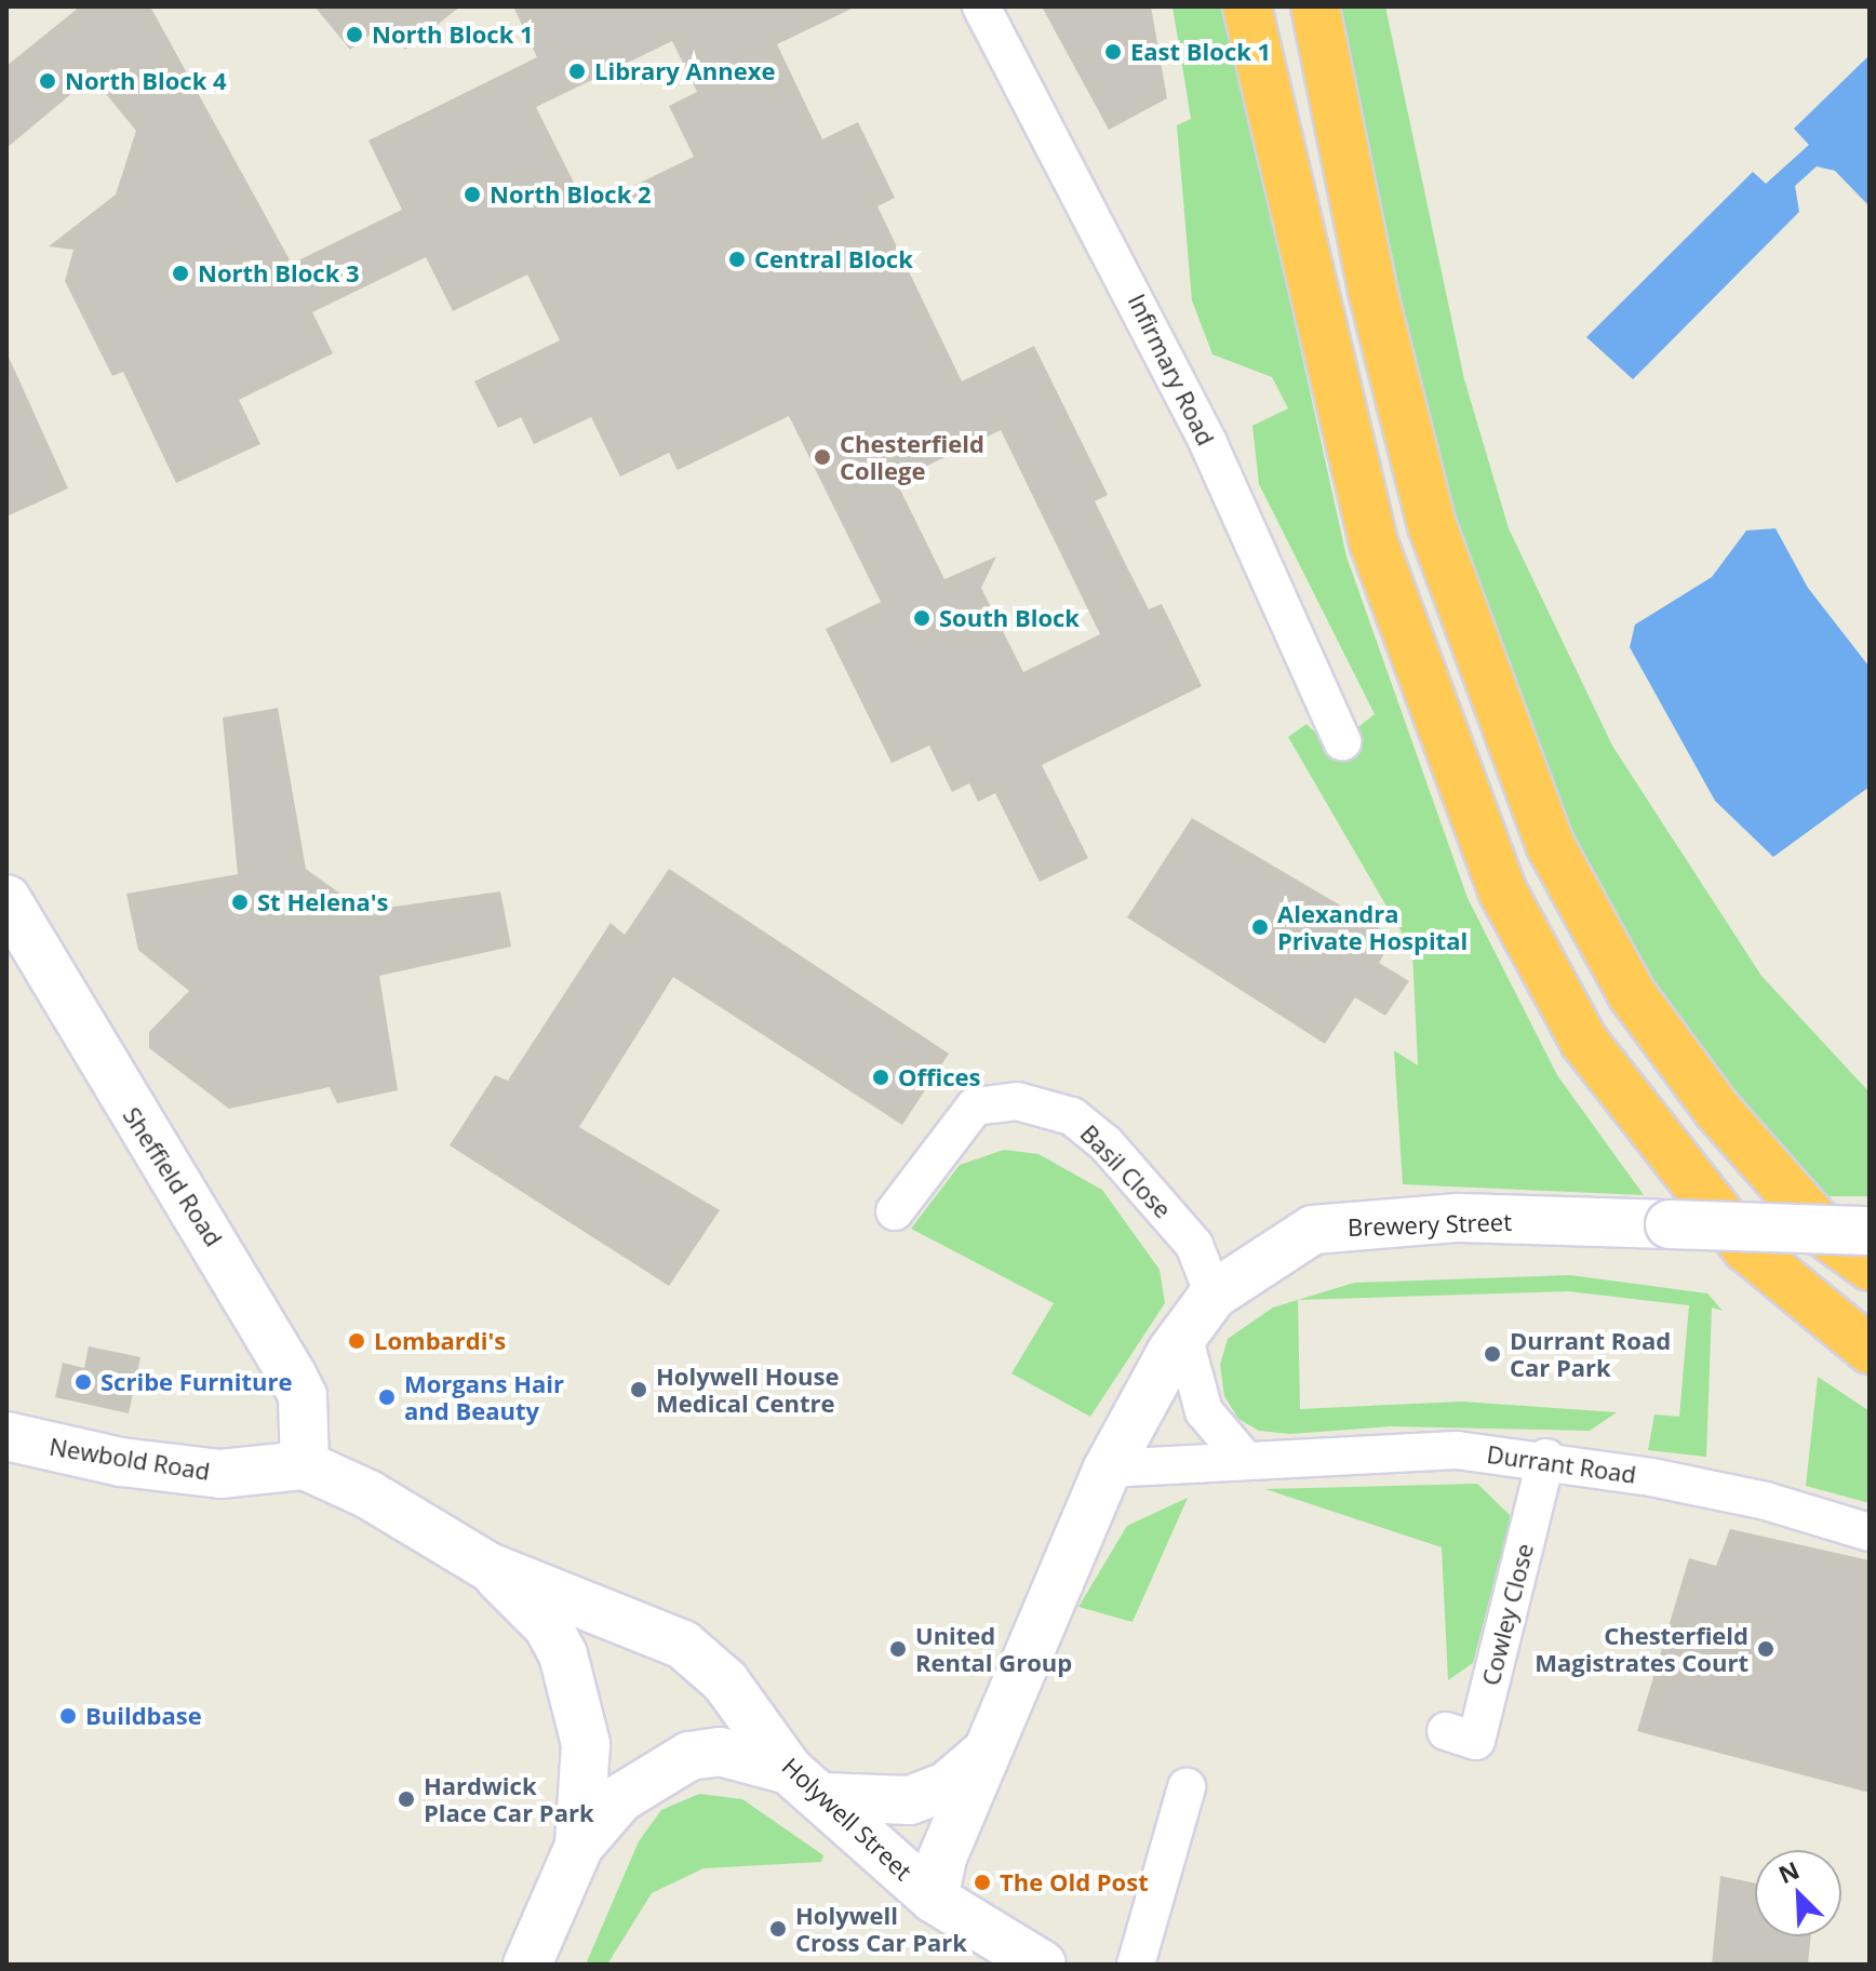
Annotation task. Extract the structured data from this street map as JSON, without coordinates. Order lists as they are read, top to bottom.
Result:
{
  "streets": {
    "main road": [
      "Sheffield Road",
      "Brewery Street",
      "Newbold Road",
      "Holywell Street"
    ],
    "street": [
      "Infirmary Road",
      "Basil Close",
      "Durrant Road",
      "Cowley Close"
    ]
  },
  "crossings": [
    ["Basil Close", "Brewery Street"],
    ["Sheffield Road", "Newbold Road"],
    ["Sheffield Road", "Holywell Street"],
    ["Brewery Street", "Durrant Road"],
    ["Newbold Road", "Holywell Street"],
    ["Durrant Road", "Cowley Close"]
  ],
  "places": [
    "North Block 1",
    "East Block 1",
    "Library Annexe",
    "North Block 4",
    "North Block 2",
    "Central Block",
    "North Block 3",
    "Chesterfield College",
    "South Block",
    "St Helena's",
    "Alexandra Private Hospital",
    "Offices",
    "Lombardi's",
    "Durrant Road Car Park",
    "Scribe Furniture",
    "Holywell House Medical Centre",
    "Morgans Hair and Beauty",
    "United Rental Group",
    "Chesterfield Magistrates Court",
    "Buildbase",
    "Hardwick Place Car Park",
    "The Old Post",
    "Holywell Cross Car Park"
  ],
  "north": "top left"
}
